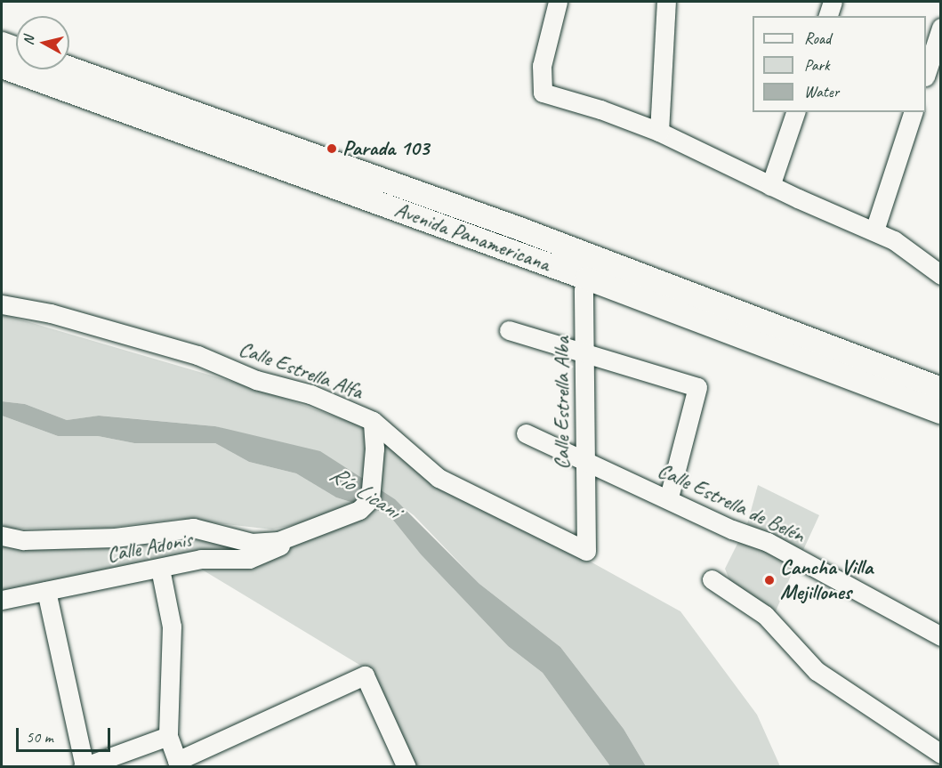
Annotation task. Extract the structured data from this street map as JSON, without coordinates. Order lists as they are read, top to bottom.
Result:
{
  "streets": {
    "main road": ["Avenida Panamericana"],
    "street": [
      "Calle Estrella Alfa",
      "Calle Estrella Alba",
      "Calle Estrella de Belén",
      "Calle Adonis"
    ]
  },
  "crossings": [
    ["Avenida Panamericana", "Calle Estrella Alba"],
    ["Calle Estrella Alfa", "Calle Estrella Alba"],
    ["Calle Estrella Alba", "Calle Estrella de Belén"]
  ],
  "water": ["Río Licani"],
  "places": ["Parada 103", "Cancha Villa Mejillones"],
  "legend": ["Road", "Park", "Water"],
  "scale_bar": "50 m",
  "north": "left"
}
